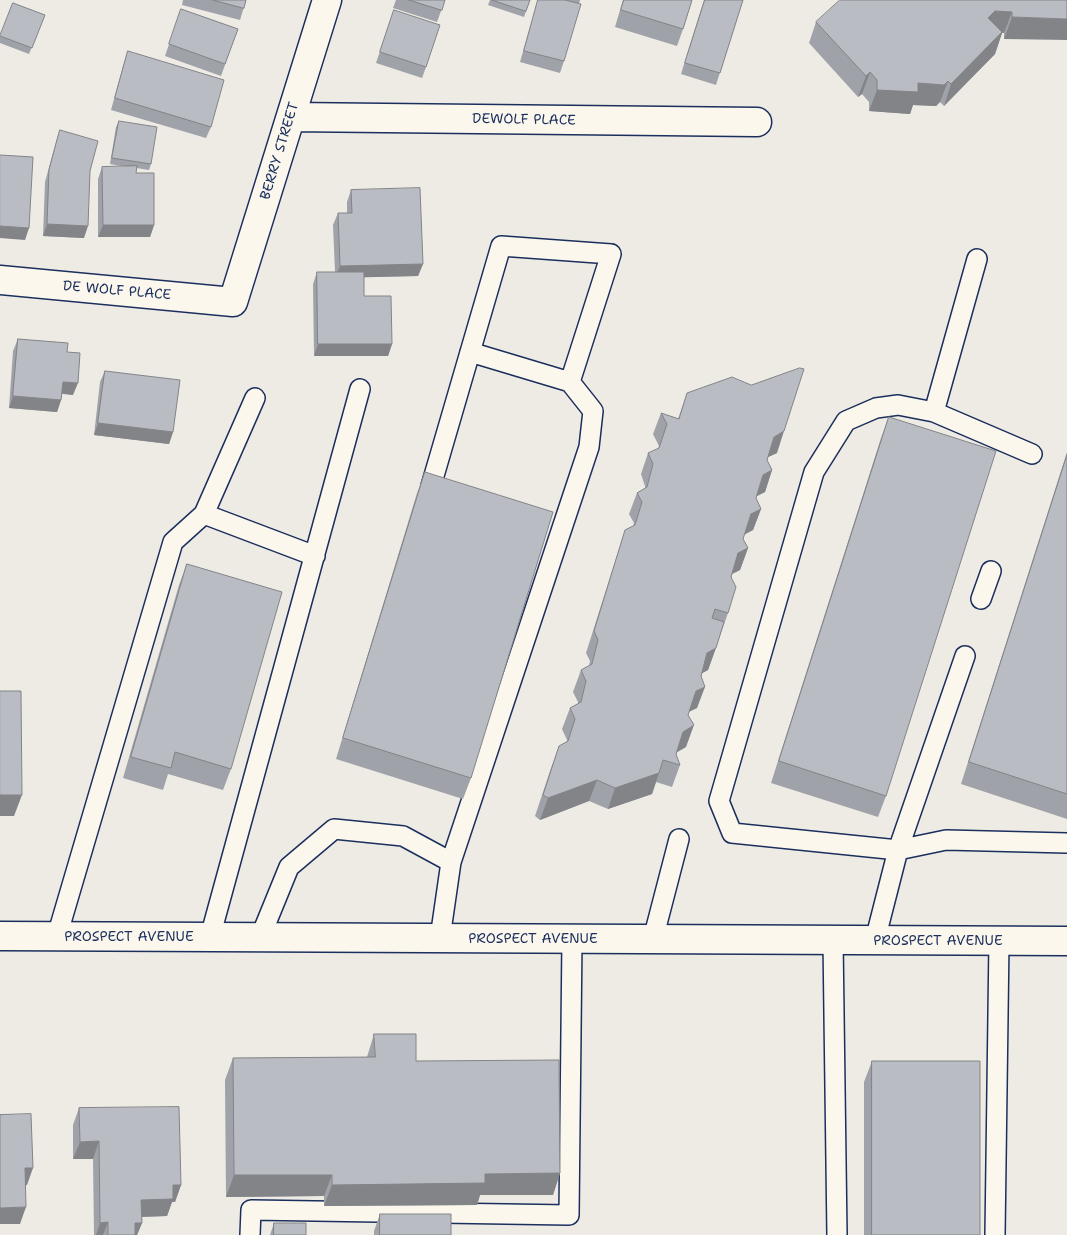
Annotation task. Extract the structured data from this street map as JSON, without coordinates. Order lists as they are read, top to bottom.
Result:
{
  "streets": {
    "street": [
      "DEWOLF PLACE",
      "BERRY STREET",
      "DE WOLF PLACE",
      "PROSPECT AVENUE"
    ]
  },
  "crossings": [
    ["DEWOLF PLACE", "BERRY STREET"],
    ["BERRY STREET", "DE WOLF PLACE"]
  ]
}
